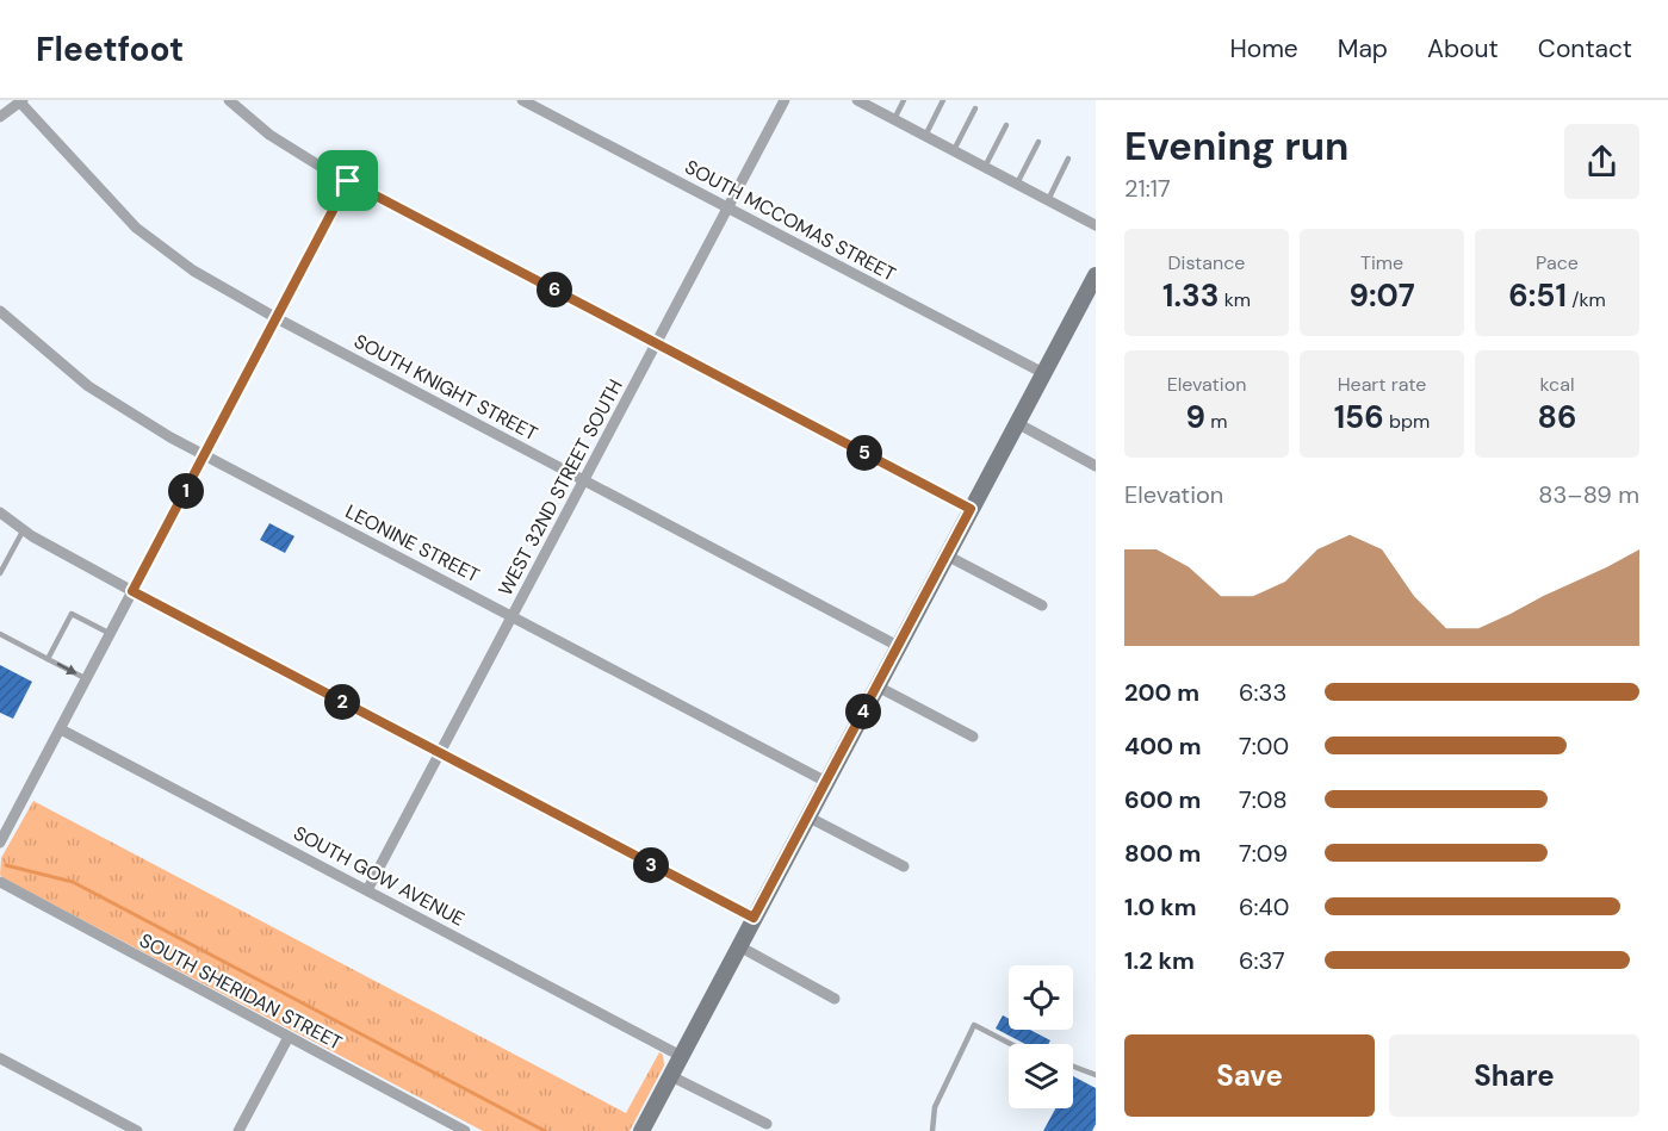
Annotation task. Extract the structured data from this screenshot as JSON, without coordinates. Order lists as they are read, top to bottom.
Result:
{
  "streets": {
    "street": [
      "SOUTH MCCOMAS STREET",
      "SOUTH KNIGHT STREET",
      "WEST 32ND STREET SOUTH",
      "LEONINE STREET",
      "SOUTH GOW AVENUE",
      "SOUTH SHERIDAN STREET"
    ]
  },
  "crossings": [
    ["SOUTH MCCOMAS STREET", "WEST 32ND STREET SOUTH"],
    ["SOUTH KNIGHT STREET", "WEST 32ND STREET SOUTH"],
    ["WEST 32ND STREET SOUTH", "LEONINE STREET"],
    ["WEST 32ND STREET SOUTH", "SOUTH GOW AVENUE"]
  ],
  "page": {
    "header": "Fleetfoot",
    "nav": [
      "Home",
      "Map",
      "About",
      "Contact"
    ],
    "heading": ["Evening run", "21:17"],
    "stats": [
      ["Distance", "1.33 km"],
      ["Time", "9:07"],
      ["Pace", "6:51 /km"],
      ["Elevation", "9 m"],
      ["Heart rate", "156 bpm"],
      ["kcal", "86"]
    ],
    "pins": [
      "6",
      "5",
      "1",
      "2",
      "4",
      "3"
    ],
    "chart": ["Elevation", "83–89 m"],
    "list": [
      {
        "name": "200 m",
        "note": "6:33"
      },
      {
        "name": "400 m",
        "note": "7:00"
      },
      {
        "name": "600 m",
        "note": "7:08"
      },
      {
        "name": "800 m",
        "note": "7:09"
      },
      {
        "name": "1.0 km",
        "note": "6:40"
      },
      {
        "name": "1.2 km",
        "note": "6:37"
      }
    ],
    "buttons": ["Save", "Share"]
  }
}
